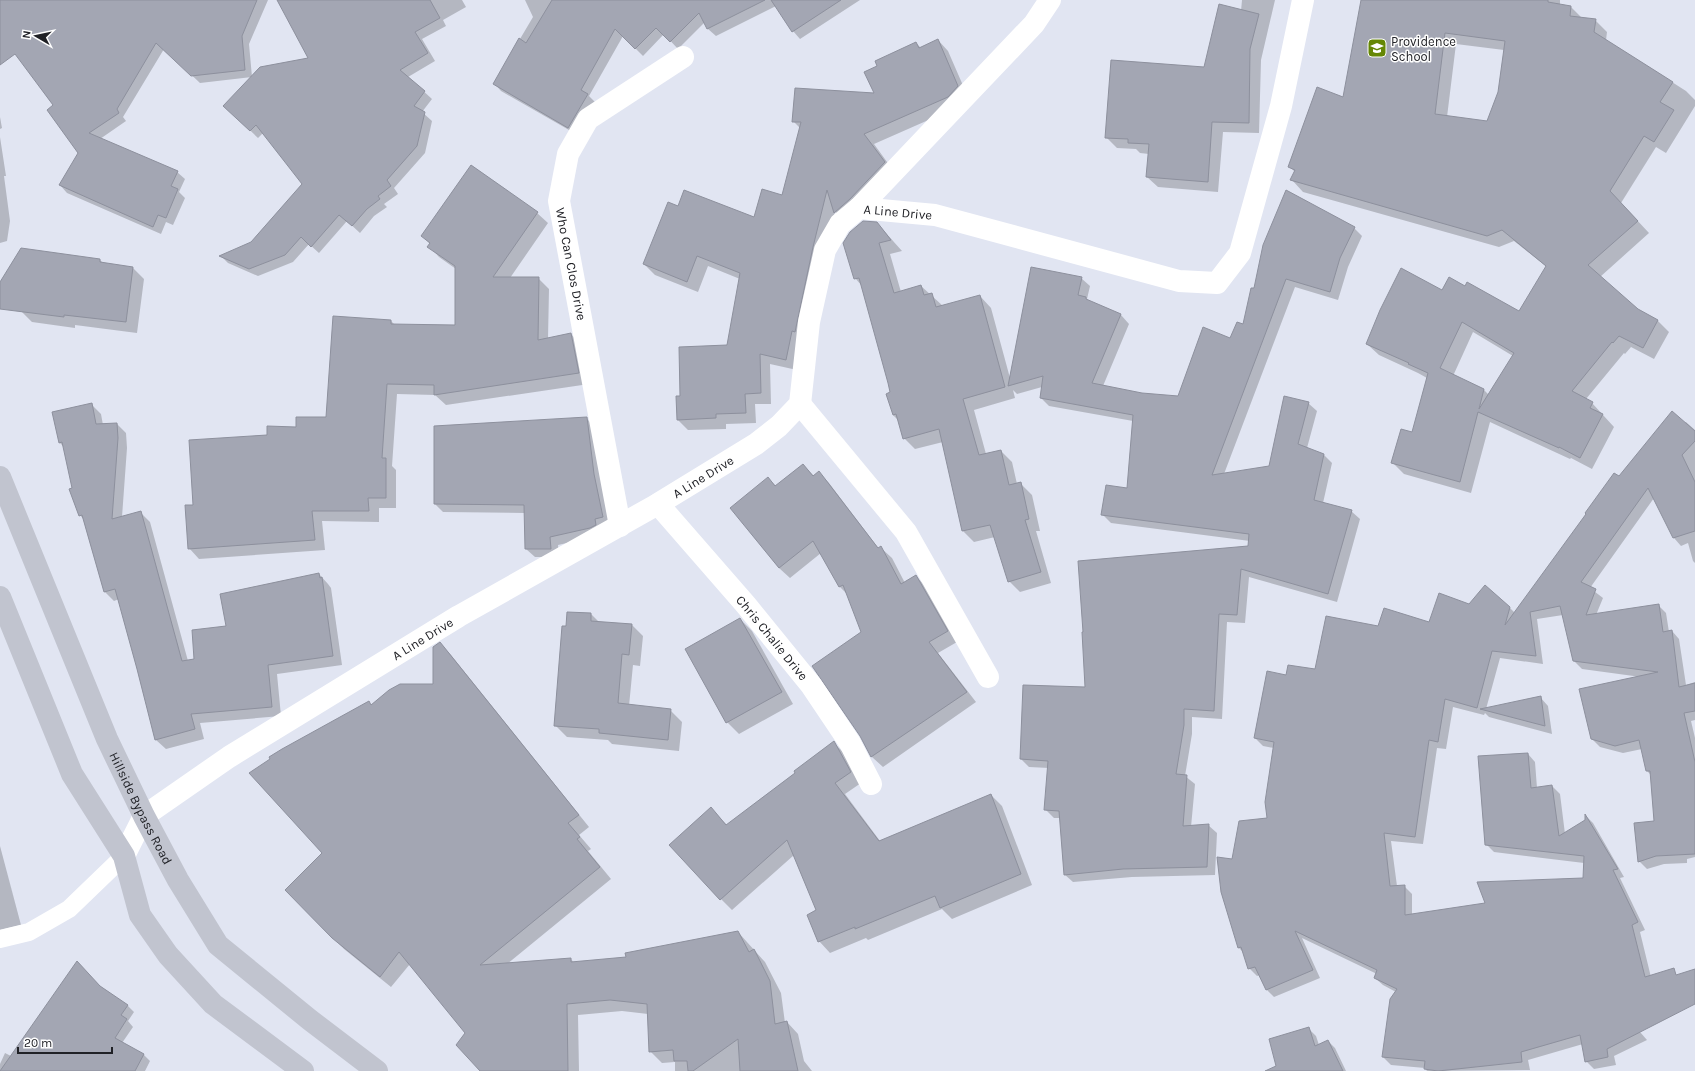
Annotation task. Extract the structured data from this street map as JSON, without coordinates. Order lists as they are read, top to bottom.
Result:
{
  "streets": {
    "main road": ["Hillside Bypass Road"],
    "street": ["A Line Drive", "Who Can Clos Drive", "Chris Chalie Drive"]
  },
  "crossings": [
    ["A Line Drive", "Who Can Clos Drive"],
    ["A Line Drive", "Chris Chalie Drive"],
    ["A Line Drive", "Hillside Bypass Road"]
  ],
  "places": {
    "school or university": ["Providence School"]
  },
  "scale_bar": "20 m",
  "north": "left"
}
